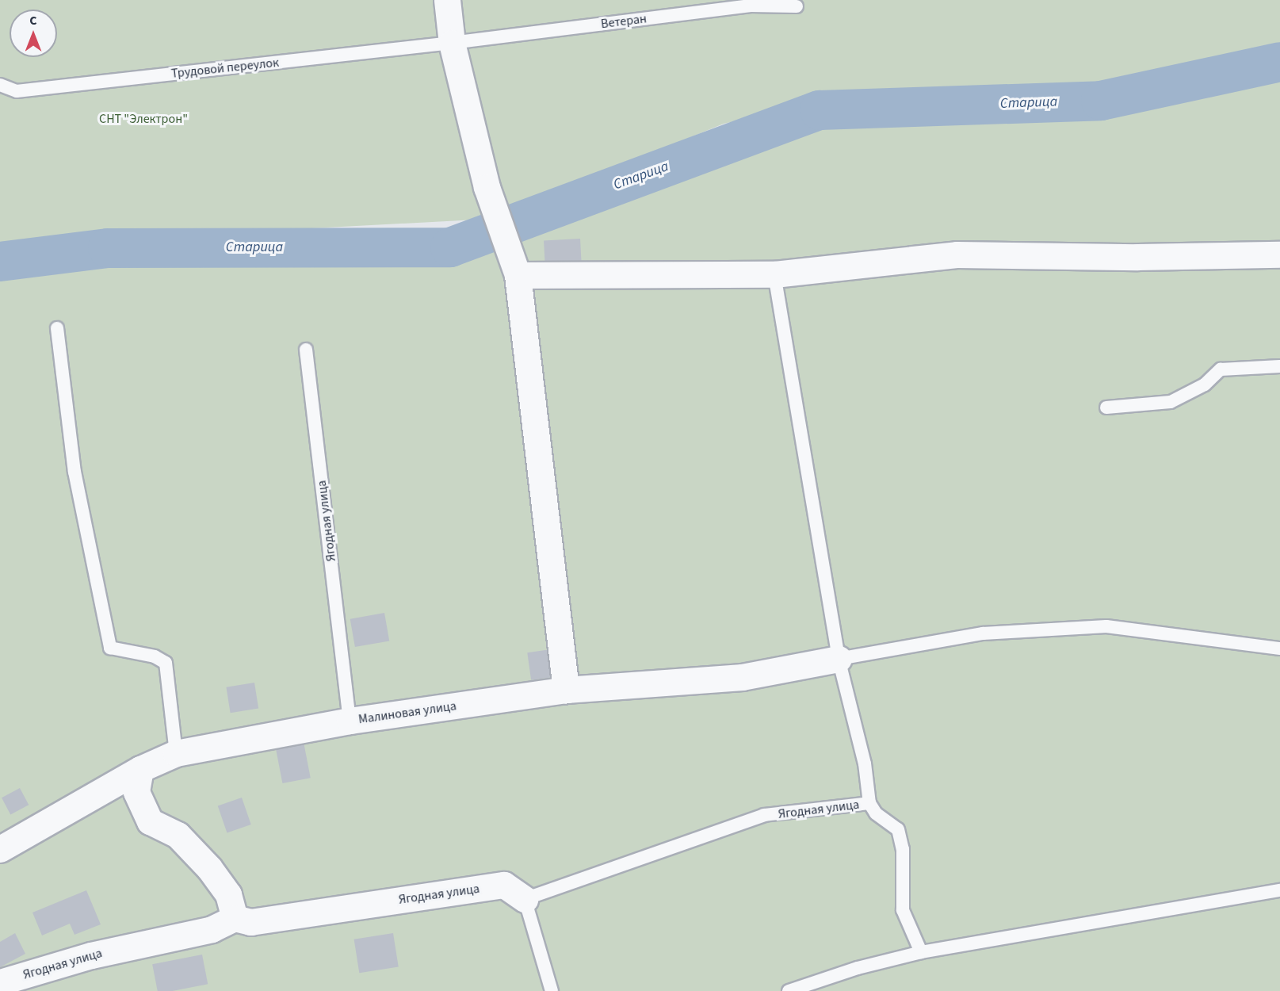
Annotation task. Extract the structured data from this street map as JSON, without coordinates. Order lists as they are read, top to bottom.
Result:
{
  "streets": {
    "street": ["Ягодная улица", "Малиновая улица"],
    "lane": ["Ветеран", "Трудовой переулок"]
  },
  "crossings": [
    ["Ветеран", "Трудовой переулок"],
    ["Ягодная улица", "Малиновая улица"]
  ],
  "water": ["Старица"],
  "parks": ["СНТ \"Электрон\""],
  "north": "top"
}
